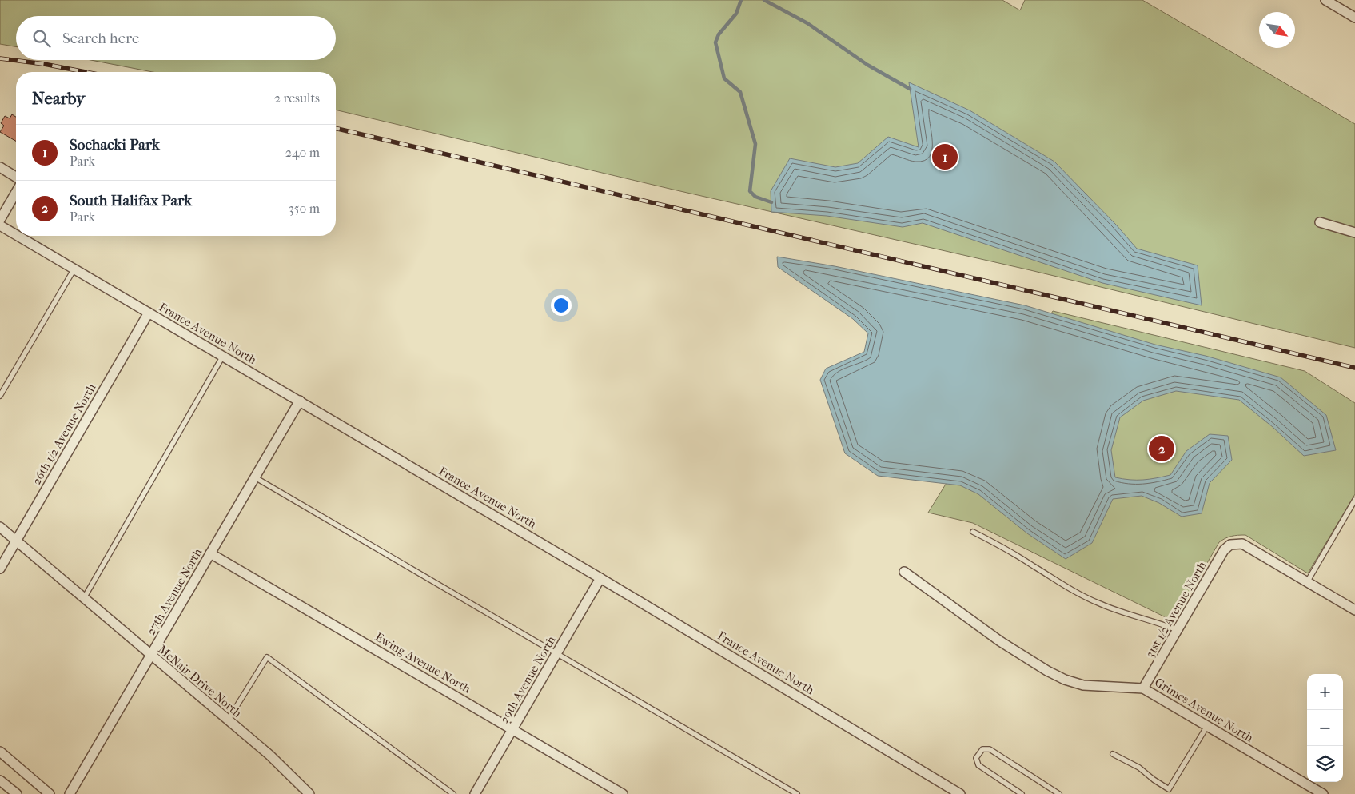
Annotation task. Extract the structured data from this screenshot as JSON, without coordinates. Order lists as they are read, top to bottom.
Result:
{
  "streets": {
    "street": [
      "France Avenue North",
      "26th 1/2 Avenue North",
      "27th Avenue North",
      "31st 1/2 Avenue North",
      "Ewing Avenue North",
      "29th Avenue North",
      "McNair Drive North",
      "Grimes Avenue North"
    ]
  },
  "crossings": [
    ["France Avenue North", "26th 1/2 Avenue North"],
    ["France Avenue North", "27th Avenue North"],
    ["France Avenue North", "29th Avenue North"],
    ["26th 1/2 Avenue North", "McNair Drive North"],
    ["27th Avenue North", "Ewing Avenue North"],
    ["27th Avenue North", "McNair Drive North"],
    ["31st 1/2 Avenue North", "Grimes Avenue North"],
    ["Ewing Avenue North", "29th Avenue North"]
  ],
  "north": "bottom right",
  "page": {
    "search": "Search here",
    "heading": ["Nearby", "2 results"],
    "list": [
      {
        "mark": "1",
        "name": "Sochacki Park",
        "note": "Park",
        "value": "240 m"
      },
      {
        "mark": "2",
        "name": "South Halifax Park",
        "note": "Park",
        "value": "350 m"
      }
    ],
    "pins": ["1", "2"],
    "map_buttons": ["+", "−"]
  }
}
